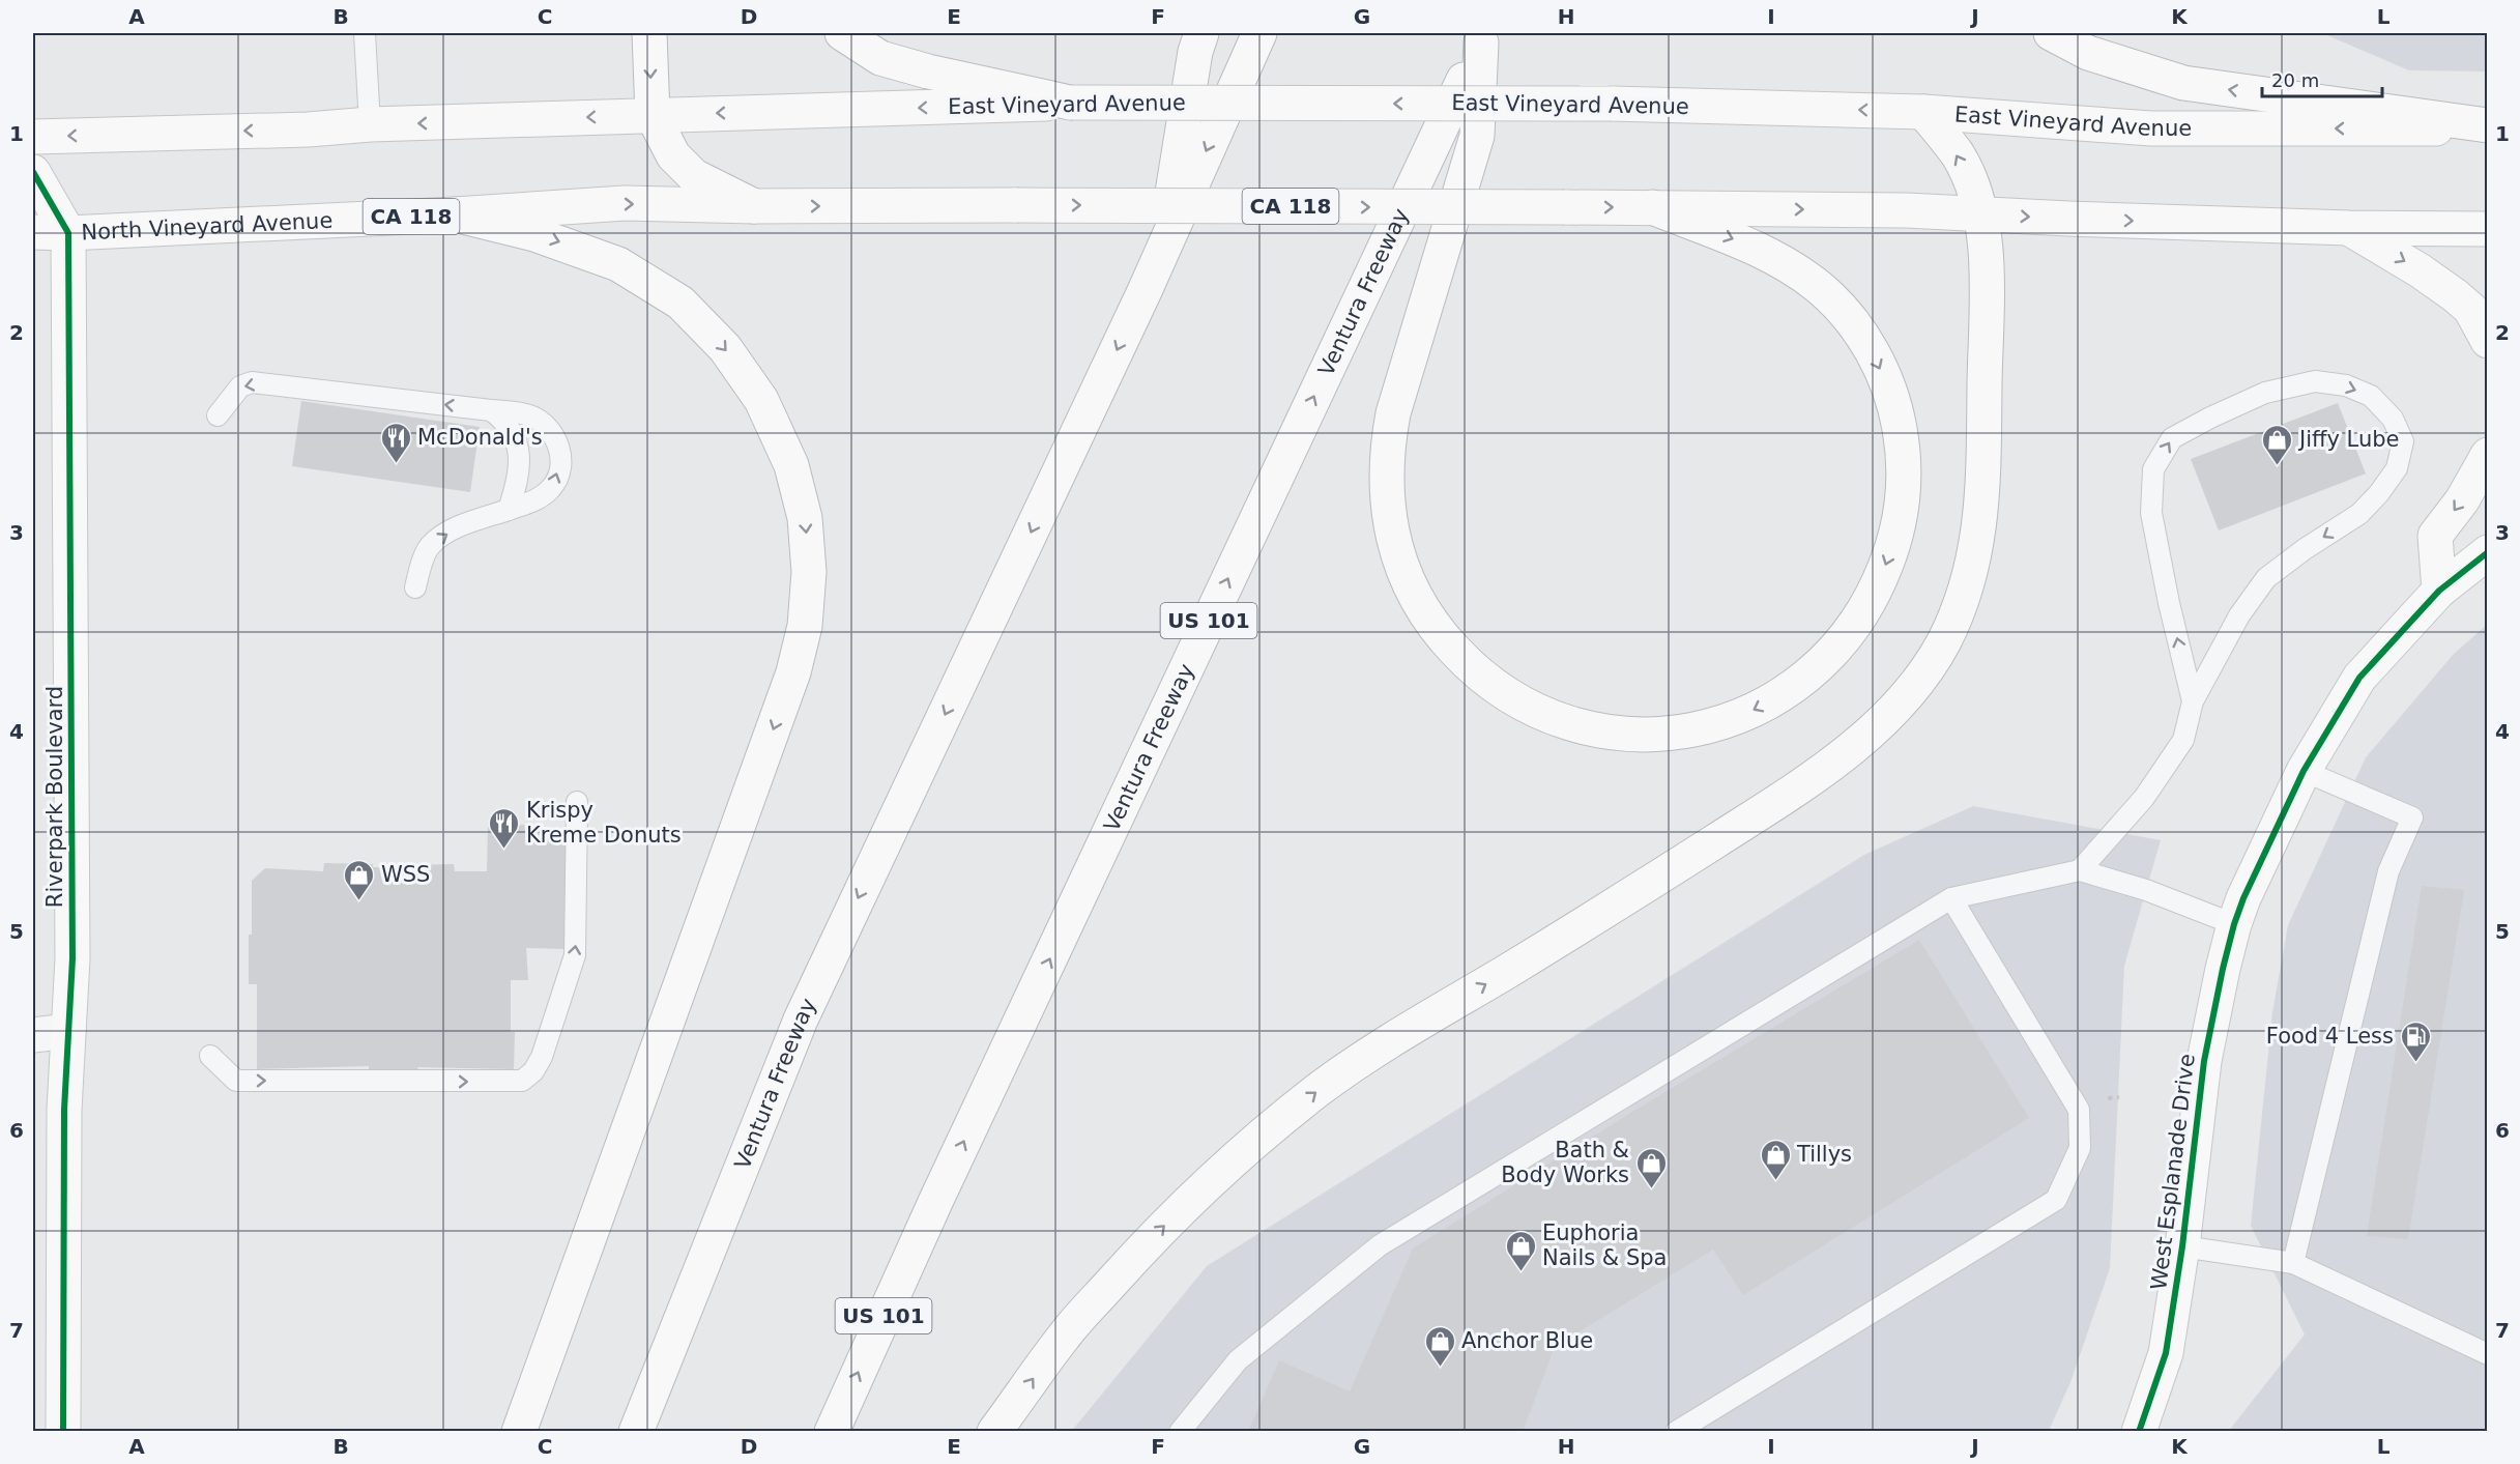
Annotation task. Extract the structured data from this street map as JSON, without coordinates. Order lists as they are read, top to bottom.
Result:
{
  "streets": {
    "main road": [
      "East Vineyard Avenue",
      "CA 118",
      "North Vineyard Avenue",
      "Ventura Freeway",
      "US 101",
      "Riverpark Boulevard",
      "West Esplanade Drive"
    ]
  },
  "crossings": [
    ["CA 118", "North Vineyard Avenue"],
    ["North Vineyard Avenue", "Riverpark Boulevard"]
  ],
  "places": {
    "restaurant": ["McDonald's", "Krispy Kreme Donuts"],
    "shop": [
      "Jiffy Lube",
      "WSS",
      "Tillys",
      "Bath & Body Works",
      "Euphoria Nails & Spa",
      "Anchor Blue"
    ],
    "fuel station": ["Food 4 Less"]
  },
  "scale_bar": "20 m",
  "grid": {
    "columns": [
      "A",
      "B",
      "C",
      "D",
      "E",
      "F",
      "G",
      "H",
      "I",
      "J",
      "K",
      "L"
    ],
    "rows": [
      "1",
      "2",
      "3",
      "4",
      "5",
      "6",
      "7"
    ]
  }
}
